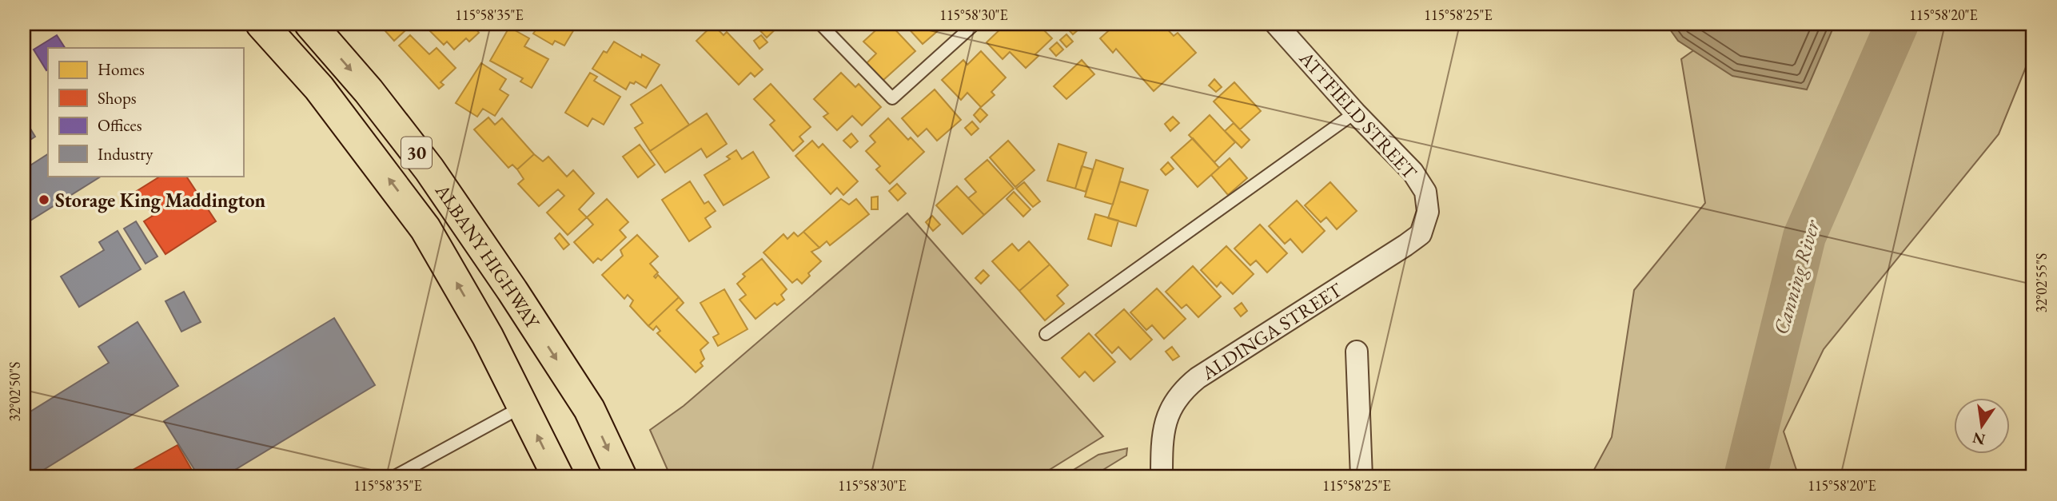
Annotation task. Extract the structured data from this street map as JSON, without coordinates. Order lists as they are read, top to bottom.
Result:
{
  "streets": {
    "highway": ["30", "ALBANY HIGHWAY"],
    "street": ["ATTFIELD STREET", "ALDINGA STREET"]
  },
  "crossings": [
    ["ATTFIELD STREET", "ALDINGA STREET"]
  ],
  "water": ["Canning River"],
  "places": ["Storage King Maddington"],
  "legend": [
    "Homes",
    "Shops",
    "Offices",
    "Industry"
  ],
  "north": "bottom",
  "coordinates": [
    "115°58'35\"E",
    "115°58'30\"E",
    "115°58'25\"E",
    "115°58'20\"E",
    "32°02'55\"S",
    "32°02'50\"S"
  ]
}
